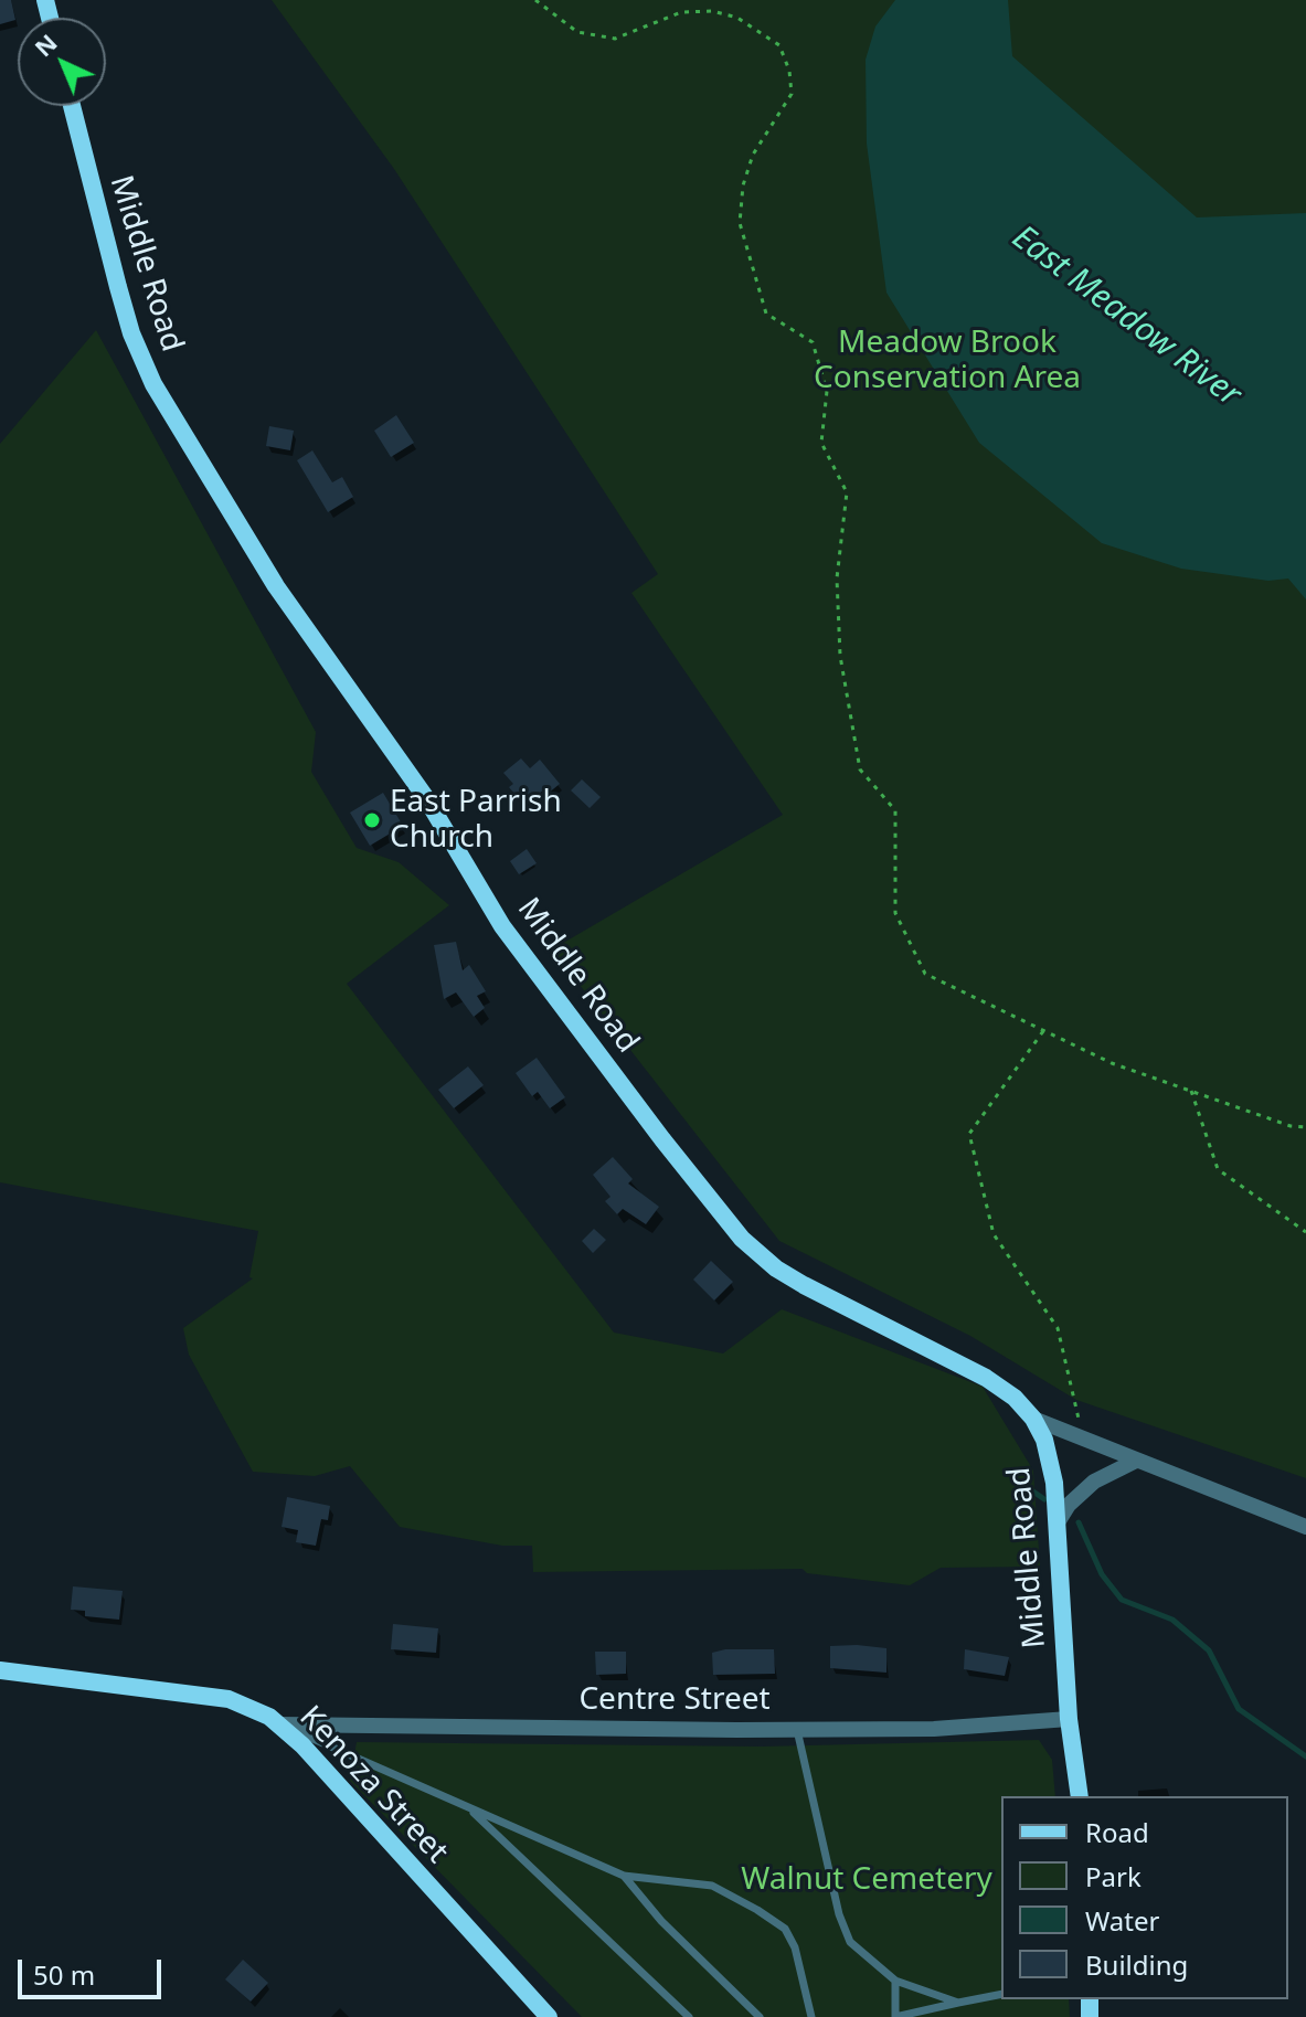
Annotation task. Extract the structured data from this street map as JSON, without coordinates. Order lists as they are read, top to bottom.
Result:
{
  "streets": {
    "street": ["Middle Road", "Centre Street", "Kenoza Street"]
  },
  "crossings": [
    ["Middle Road", "Centre Street"],
    ["Centre Street", "Kenoza Street"]
  ],
  "water": ["East Meadow River"],
  "parks": ["Meadow Brook Conservation Area", "Walnut Cemetery"],
  "places": ["East Parrish Church"],
  "legend": [
    "Road",
    "Park",
    "Water",
    "Building"
  ],
  "scale_bar": "50 m",
  "north": "top left"
}
